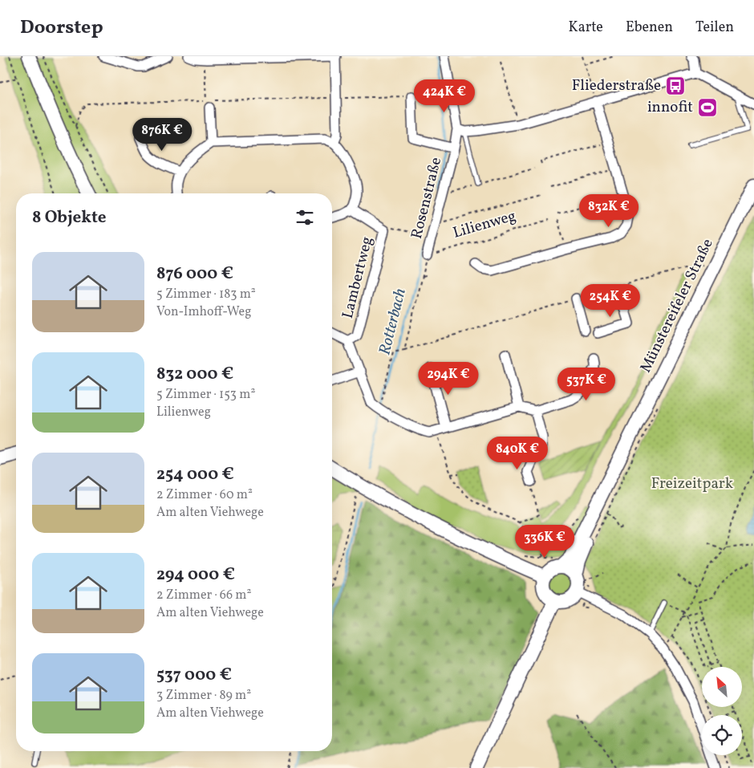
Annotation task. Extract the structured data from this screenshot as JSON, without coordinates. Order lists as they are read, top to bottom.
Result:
{
  "streets": {
    "main road": ["Münstereifeler Straße"],
    "street": ["Rosenstraße", "Lambertweg"],
    "path": ["Lilienweg"]
  },
  "crossings": [
    ["Rosenstraße", "Lilienweg"]
  ],
  "water": ["Rotterbach"],
  "parks": ["Freizeitpark"],
  "places": {
    "bus stop": ["Fliederstraße"],
    "sports": ["innofit"]
  },
  "north": "top left",
  "page": {
    "header": "Doorstep",
    "nav": ["Karte", "Ebenen", "Teilen"],
    "price": [
      "424K €",
      "876K €",
      "832K €",
      "254K €",
      "294K €",
      "537K €",
      "840K €",
      "336K €"
    ],
    "heading": "8 Objekte",
    "list": [
      {
        "name": "876 000 €",
        "note": "5 Zimmer · 183 m² · Von-Imhoff-Weg"
      },
      {
        "name": "832 000 €",
        "note": "5 Zimmer · 153 m² · Lilienweg"
      },
      {
        "name": "254 000 €",
        "note": "2 Zimmer · 60 m² · Am alten Viehwege"
      },
      {
        "name": "294 000 €",
        "note": "2 Zimmer · 66 m² · Am alten Viehwege"
      },
      {
        "name": "537 000 €",
        "note": "3 Zimmer · 89 m² · Am alten Viehwege"
      }
    ]
  }
}
